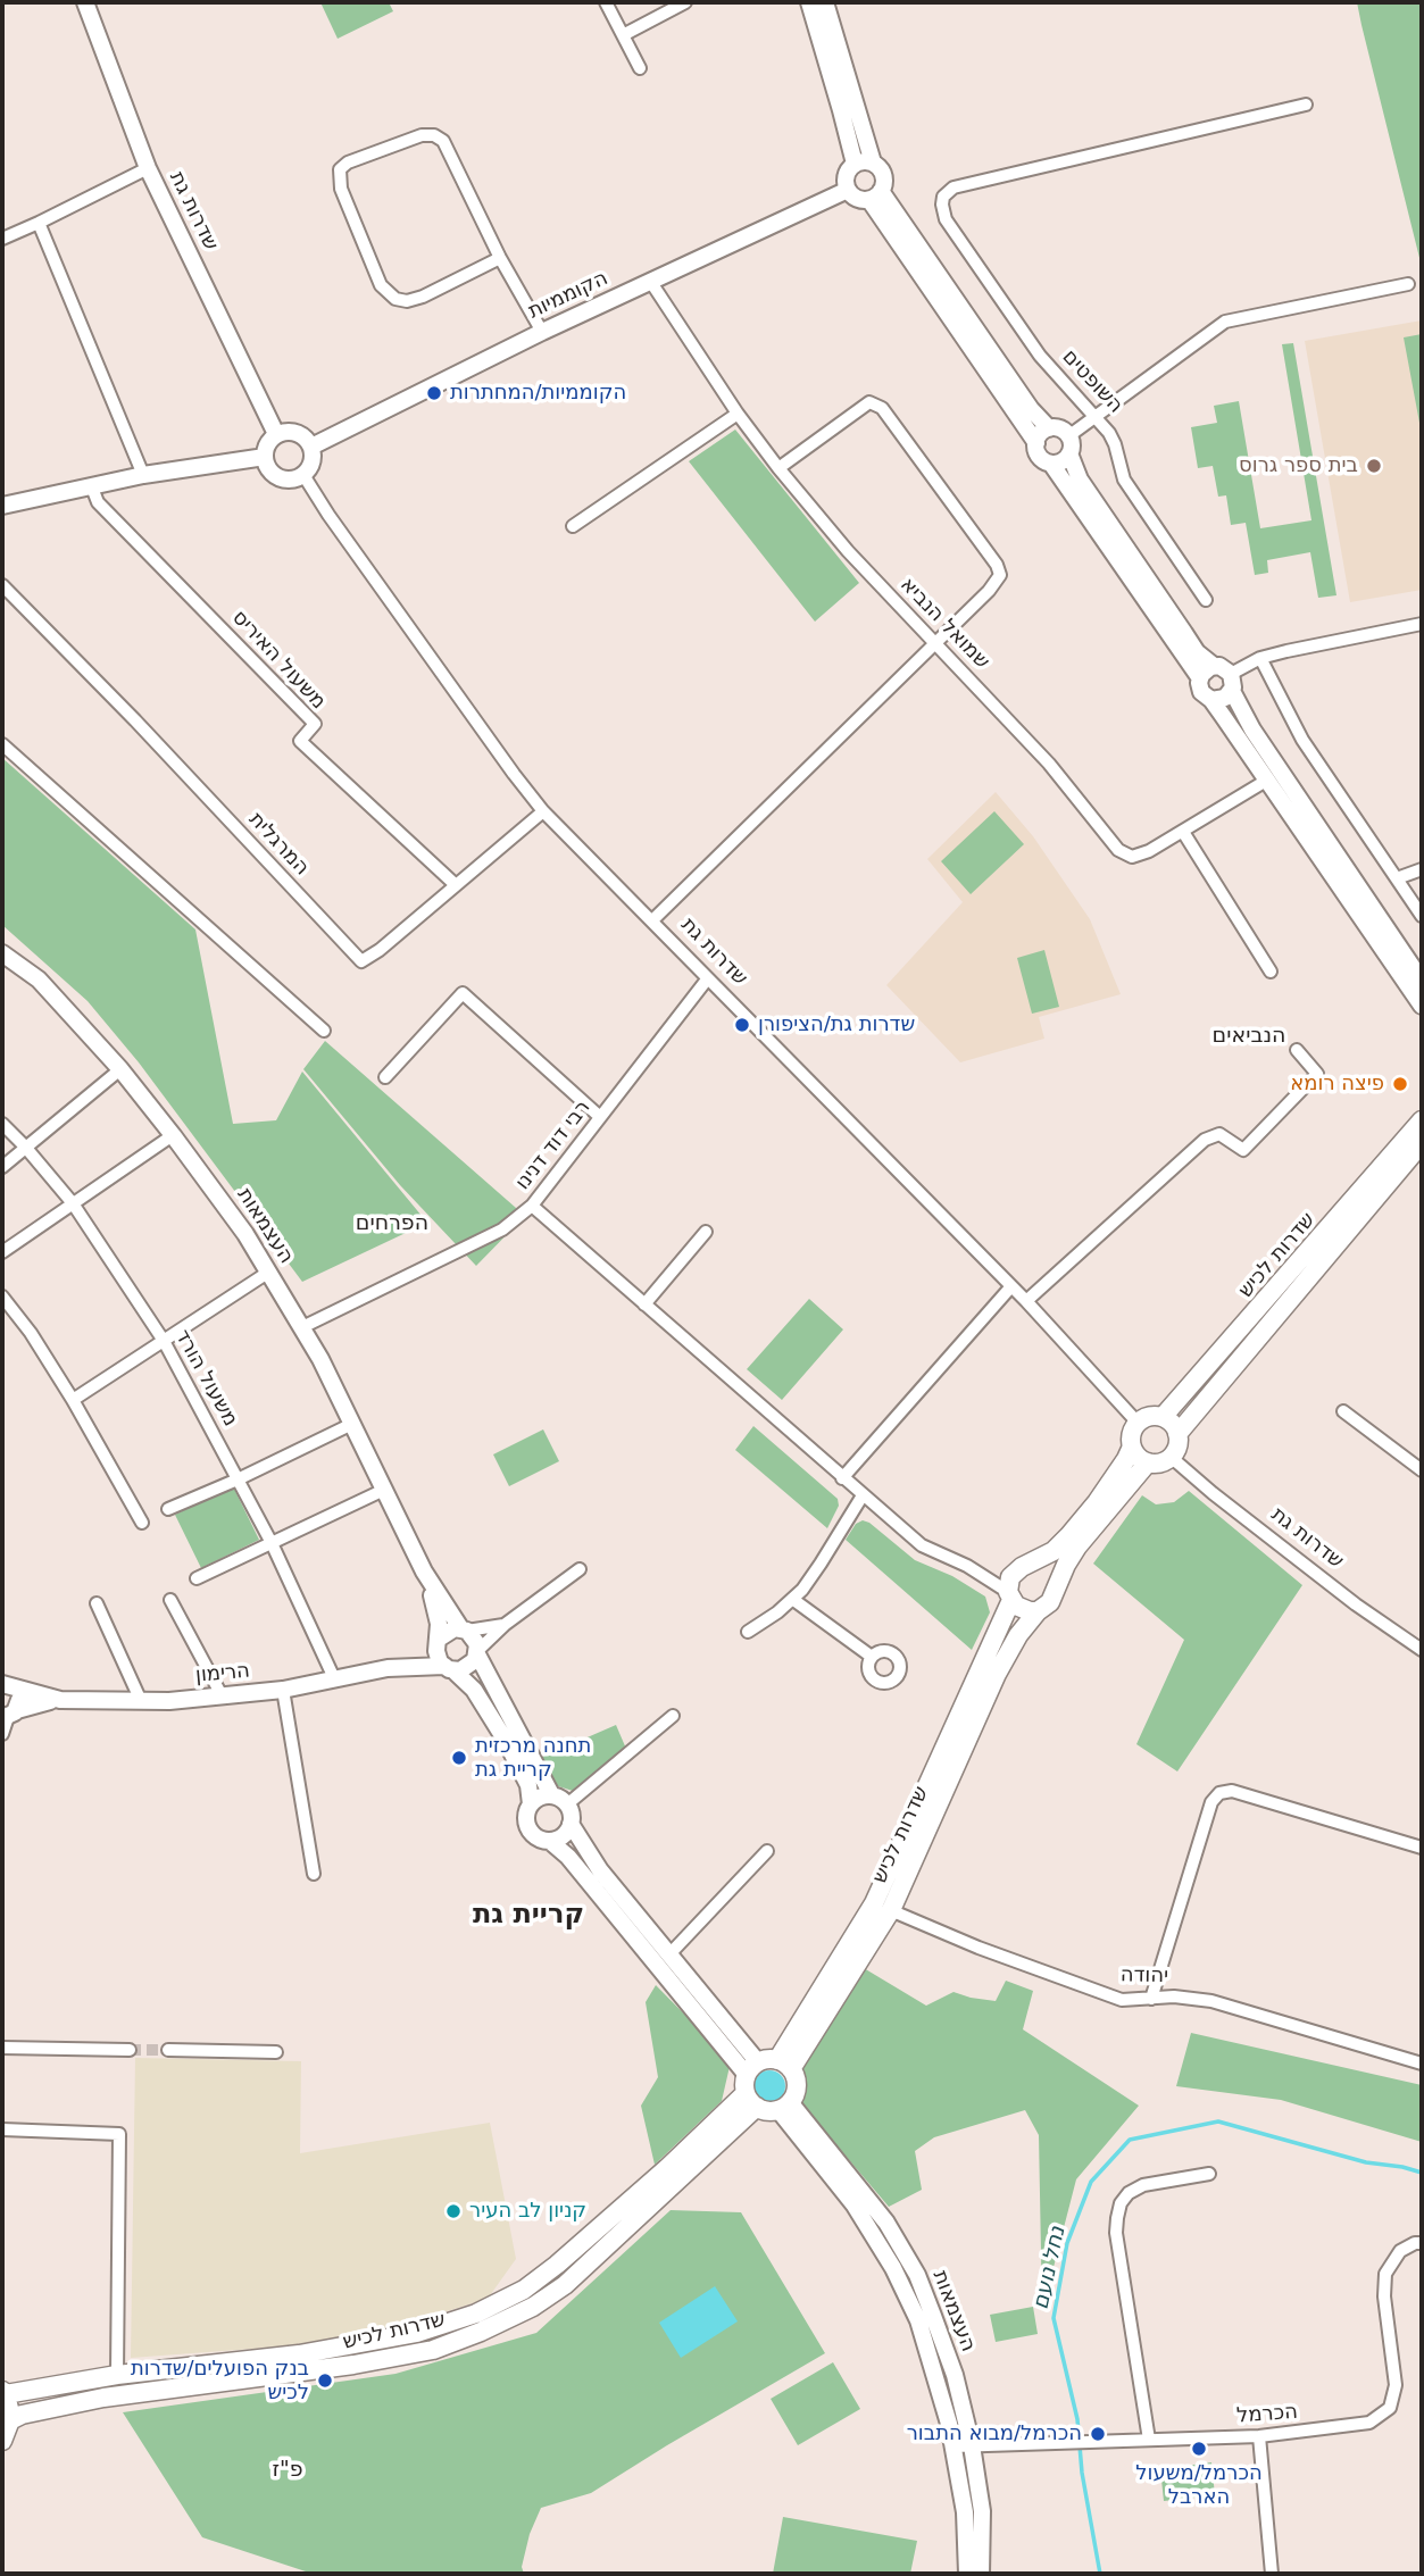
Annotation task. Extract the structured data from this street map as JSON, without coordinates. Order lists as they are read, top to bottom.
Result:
{
  "streets": {
    "main road": ["שדרות לכיש"],
    "street": [
      "שדרות גת",
      "הקוממיות",
      "השופטים",
      "שמואל הנביא",
      "משעול האיריס",
      "המרגלית",
      "רבי דוד דנינו",
      "העצמאות",
      "משעול הורד",
      "הרימון",
      "יהודה",
      "הכרמל"
    ]
  },
  "crossings": [
    ["שדרות גת", "הקוממיות"],
    ["שדרות גת", "המרגלית"],
    ["שדרות גת", "רבי דוד דנינו"],
    ["שדרות גת", "שדרות לכיש"],
    ["הקוממיות", "שמואל הנביא"],
    ["משעול האיריס", "המרגלית"],
    ["רבי דוד דנינו", "העצמאות"],
    ["העצמאות", "הרימון"],
    ["העצמאות", "הכרמל"],
    ["שדרות לכיש", "יהודה"],
    ["משעול הורד", "הרימון"]
  ],
  "districts": [
    "הנביאים",
    "הפרחים",
    "קריית גת",
    "פ\"ז"
  ],
  "water": ["נחל נועם"],
  "places": [
    "הקוממיות/המחתרות",
    "בית ספר גרוס",
    "שדרות גת/הציפורן",
    "פיצה רומא",
    "תחנה מרכזית קריית גת",
    "קניון לב העיר",
    "בנק הפועלים/שדרות לכיש",
    "הכרמל/מבוא התבור",
    "הכרמל/משעול הארבל"
  ]
}
